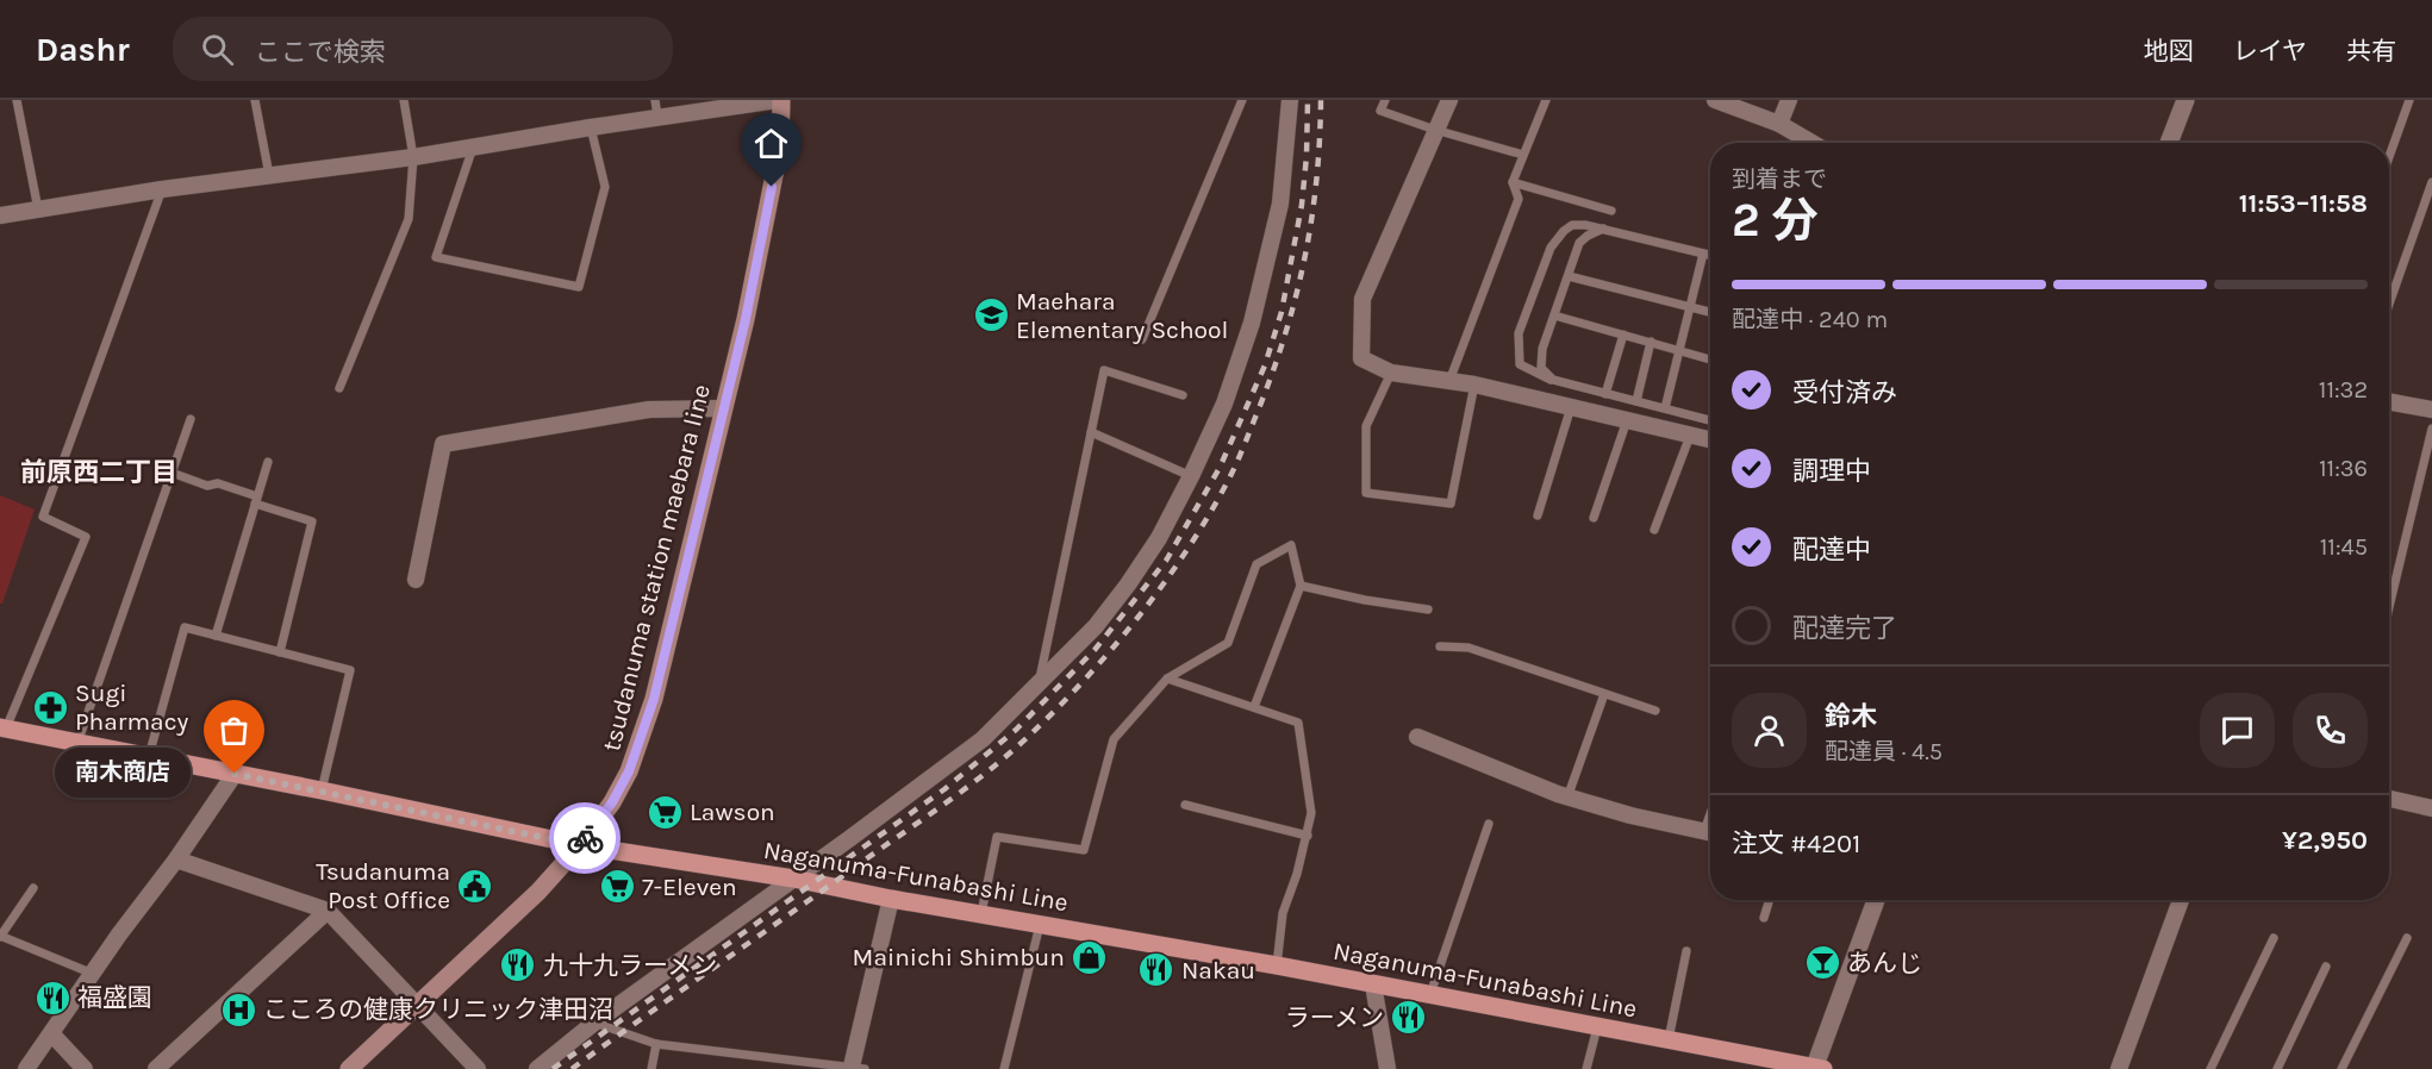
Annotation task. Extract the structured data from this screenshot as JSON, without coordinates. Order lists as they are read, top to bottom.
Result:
{
  "streets": {
    "main road": ["tsudanuma station maebara line", "Naganuma-Funabashi Line"]
  },
  "crossings": [
    ["tsudanuma station maebara line", "Naganuma-Funabashi Line"]
  ],
  "districts": ["前原西二丁目"],
  "places": {
    "school or university": ["Maehara Elementary School"],
    "pharmacy": ["Sugi Pharmacy"],
    "other": ["南木商店"],
    "supermarket": ["Lawson", "7-Eleven"],
    "public building": ["Tsudanuma Post Office"],
    "shop": ["Mainichi Shimbun"],
    "bar": ["あんじ"],
    "restaurant": [
      "九十九ラーメン",
      "Nakau",
      "福盛園",
      "ラーメン"
    ],
    "hospital": ["こころの健康クリニック津田沼"]
  },
  "page": {
    "header": "Dashr",
    "search": "ここで検索",
    "nav": ["地図", "レイヤ", "共有"],
    "heading": ["2 分", "到着まで", "11:53–11:58"],
    "panel": [
      "鈴木",
      "配達員 · 4.5",
      "注文 #4201",
      "¥2,950"
    ],
    "bar": "配達中 · 240 m",
    "list": [
      ["受付済み", "11:32"],
      ["調理中", "11:36"],
      ["配達中", "11:45"],
      "配達完了"
    ],
    "bubble": "南木商店"
  }
}
